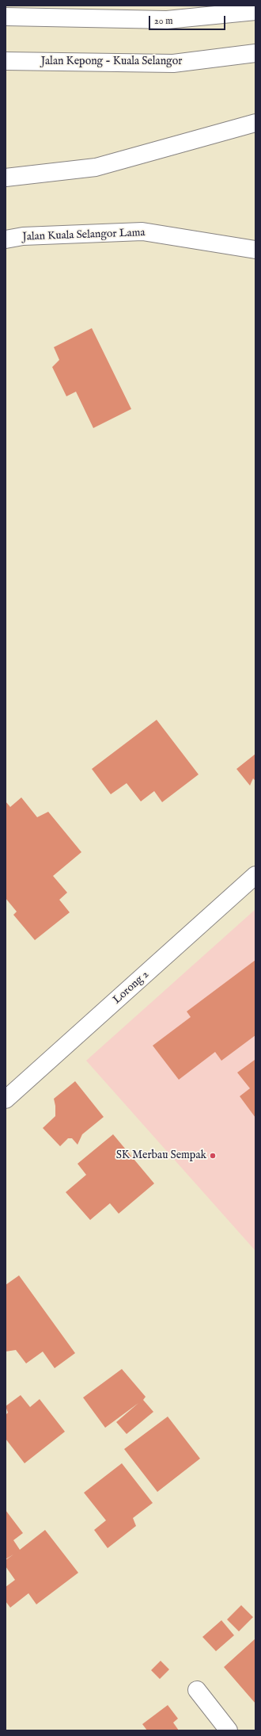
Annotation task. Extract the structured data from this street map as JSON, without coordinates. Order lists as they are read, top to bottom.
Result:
{
  "streets": {
    "main road": ["Jalan Kepong - Kuala Selangor", "Jalan Kuala Selangor Lama", "Lorong 2"]
  },
  "places": ["SK Merbau Sempak"],
  "scale_bar": "20 m"
}
